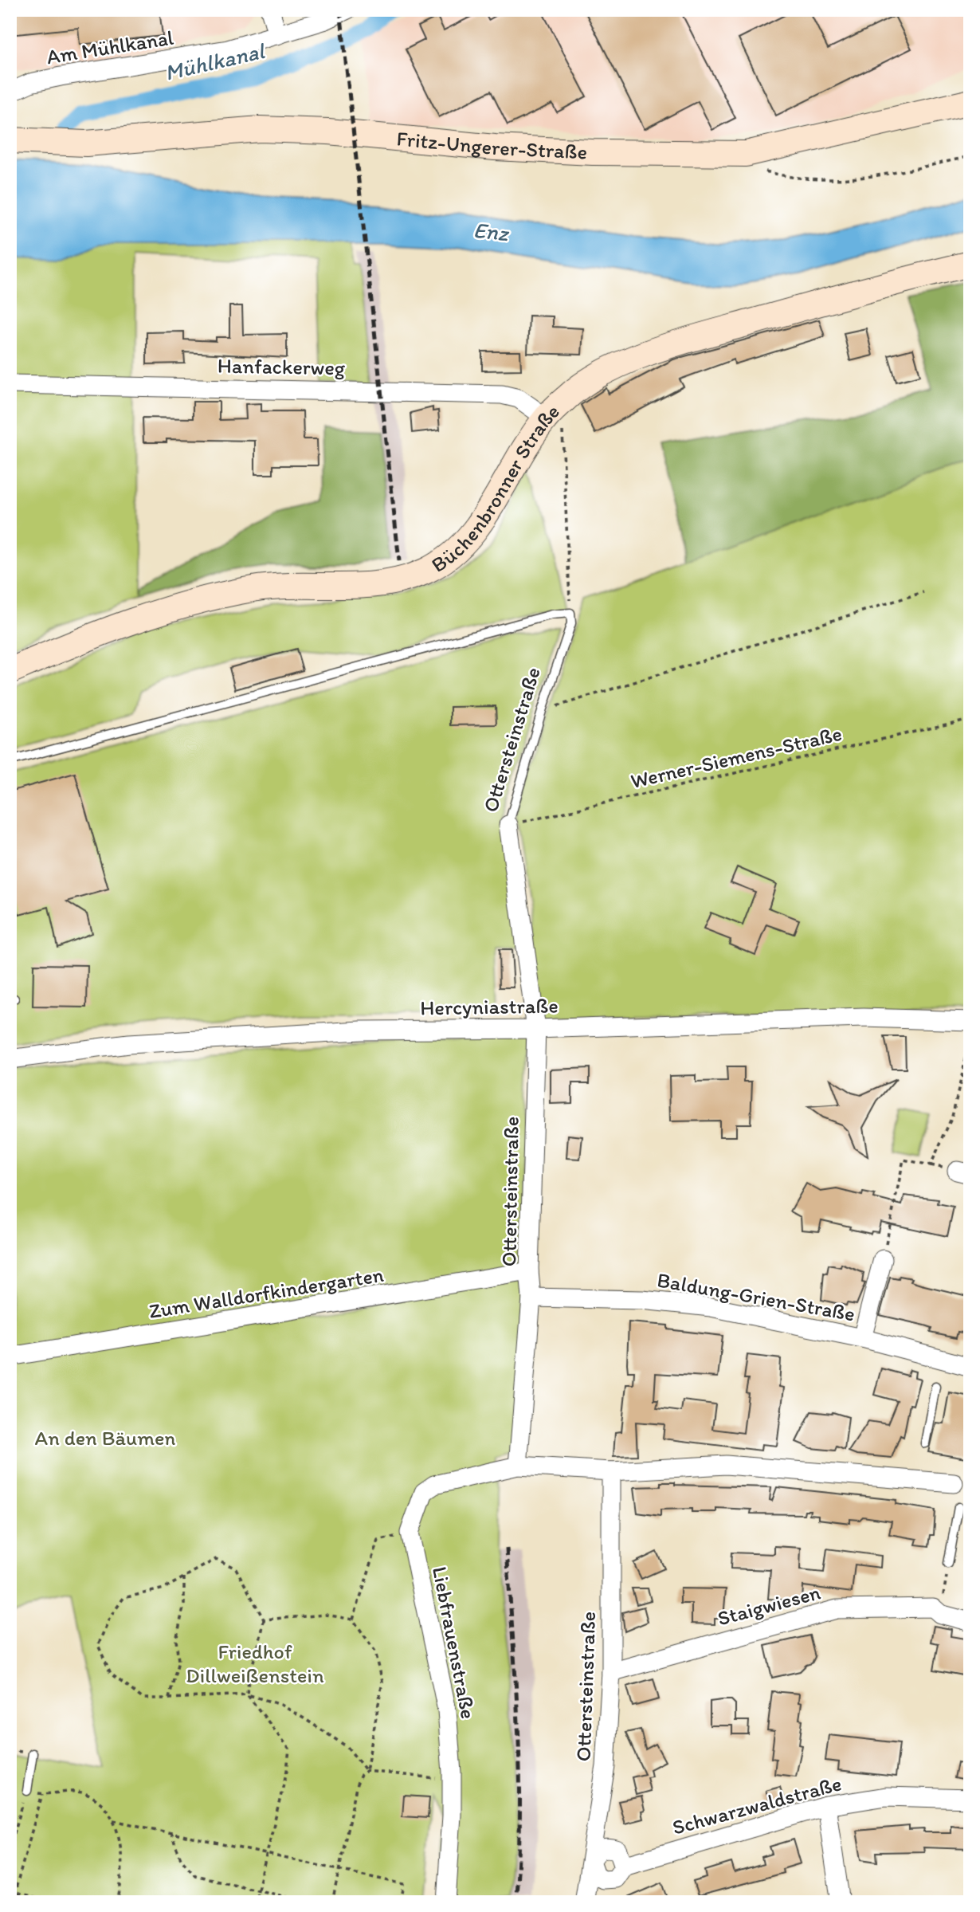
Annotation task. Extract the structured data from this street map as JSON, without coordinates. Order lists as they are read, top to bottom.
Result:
{
  "streets": {
    "main road": ["Fritz-Ungerer-Straße", "Büchenbronner Straße"],
    "street": [
      "Am Mühlkanal",
      "Hanfackerweg",
      "Ottersteinstraße",
      "Hercyniastraße",
      "Zum Walldorfkindergarten",
      "Baldung-Grien-Straße",
      "Staigwiesen",
      "Liebfrauenstraße",
      "Schwarzwaldstraße"
    ],
    "path": ["Werner-Siemens-Straße"]
  },
  "crossings": [
    ["Hanfackerweg", "Büchenbronner Straße"],
    ["Ottersteinstraße", "Werner-Siemens-Straße"],
    ["Ottersteinstraße", "Hercyniastraße"],
    ["Ottersteinstraße", "Zum Walldorfkindergarten"],
    ["Ottersteinstraße", "Baldung-Grien-Straße"],
    ["Ottersteinstraße", "Staigwiesen"],
    ["Ottersteinstraße", "Schwarzwaldstraße"]
  ],
  "water": ["Mühlkanal", "Enz"],
  "parks": ["An den Bäumen", "Friedhof Dillweißenstein"]
}
